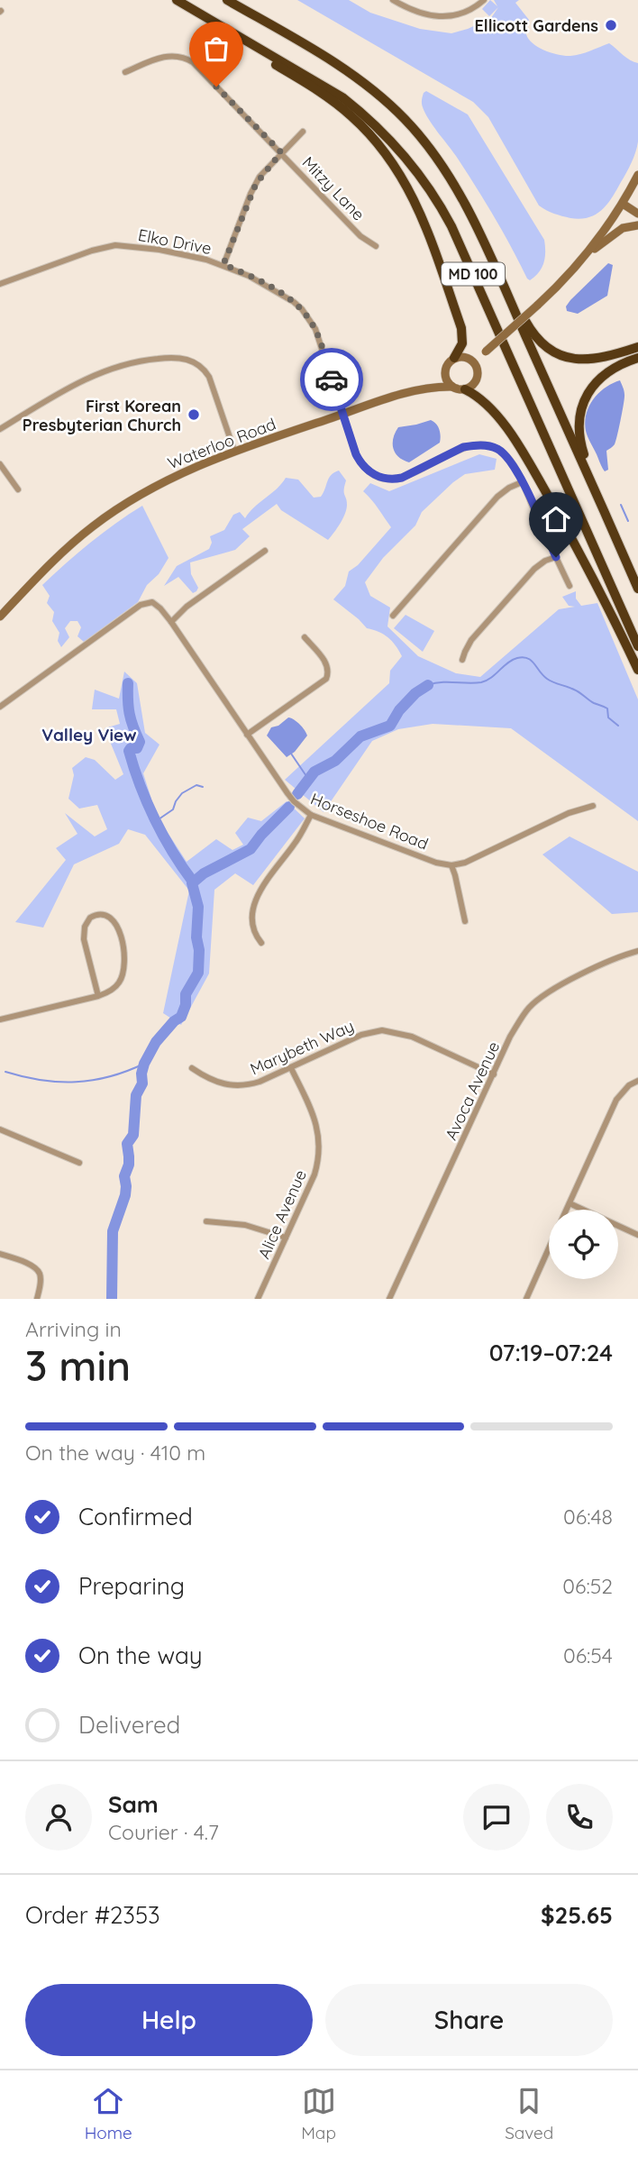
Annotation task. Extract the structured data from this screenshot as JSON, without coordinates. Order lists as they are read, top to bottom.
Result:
{
  "streets": {
    "highway": ["MD 100"],
    "main road": ["Waterloo Road"],
    "street": [
      "Mitzy Lane",
      "Elko Drive",
      "Horseshoe Road",
      "Marybeth Way",
      "Avoca Avenue",
      "Alice Avenue"
    ]
  },
  "crossings": [
    ["Elko Drive", "Waterloo Road"],
    ["Marybeth Way", "Avoca Avenue"],
    ["Marybeth Way", "Alice Avenue"]
  ],
  "districts": ["Valley View"],
  "places": ["Ellicott Gardens", "First Korean Presbyterian Church"],
  "page": {
    "heading": ["3 min", "Arriving in", "07:19–07:24"],
    "panel": [
      "Sam",
      "Courier · 4.7",
      "Order #2353",
      "$25.65"
    ],
    "bar": "On the way · 410 m",
    "list": [
      ["Confirmed", "06:48"],
      ["Preparing", "06:52"],
      ["On the way", "06:54"],
      "Delivered"
    ],
    "buttons": ["Help", "Share"],
    "tabs": ["Home", "Map", "Saved"]
  }
}
